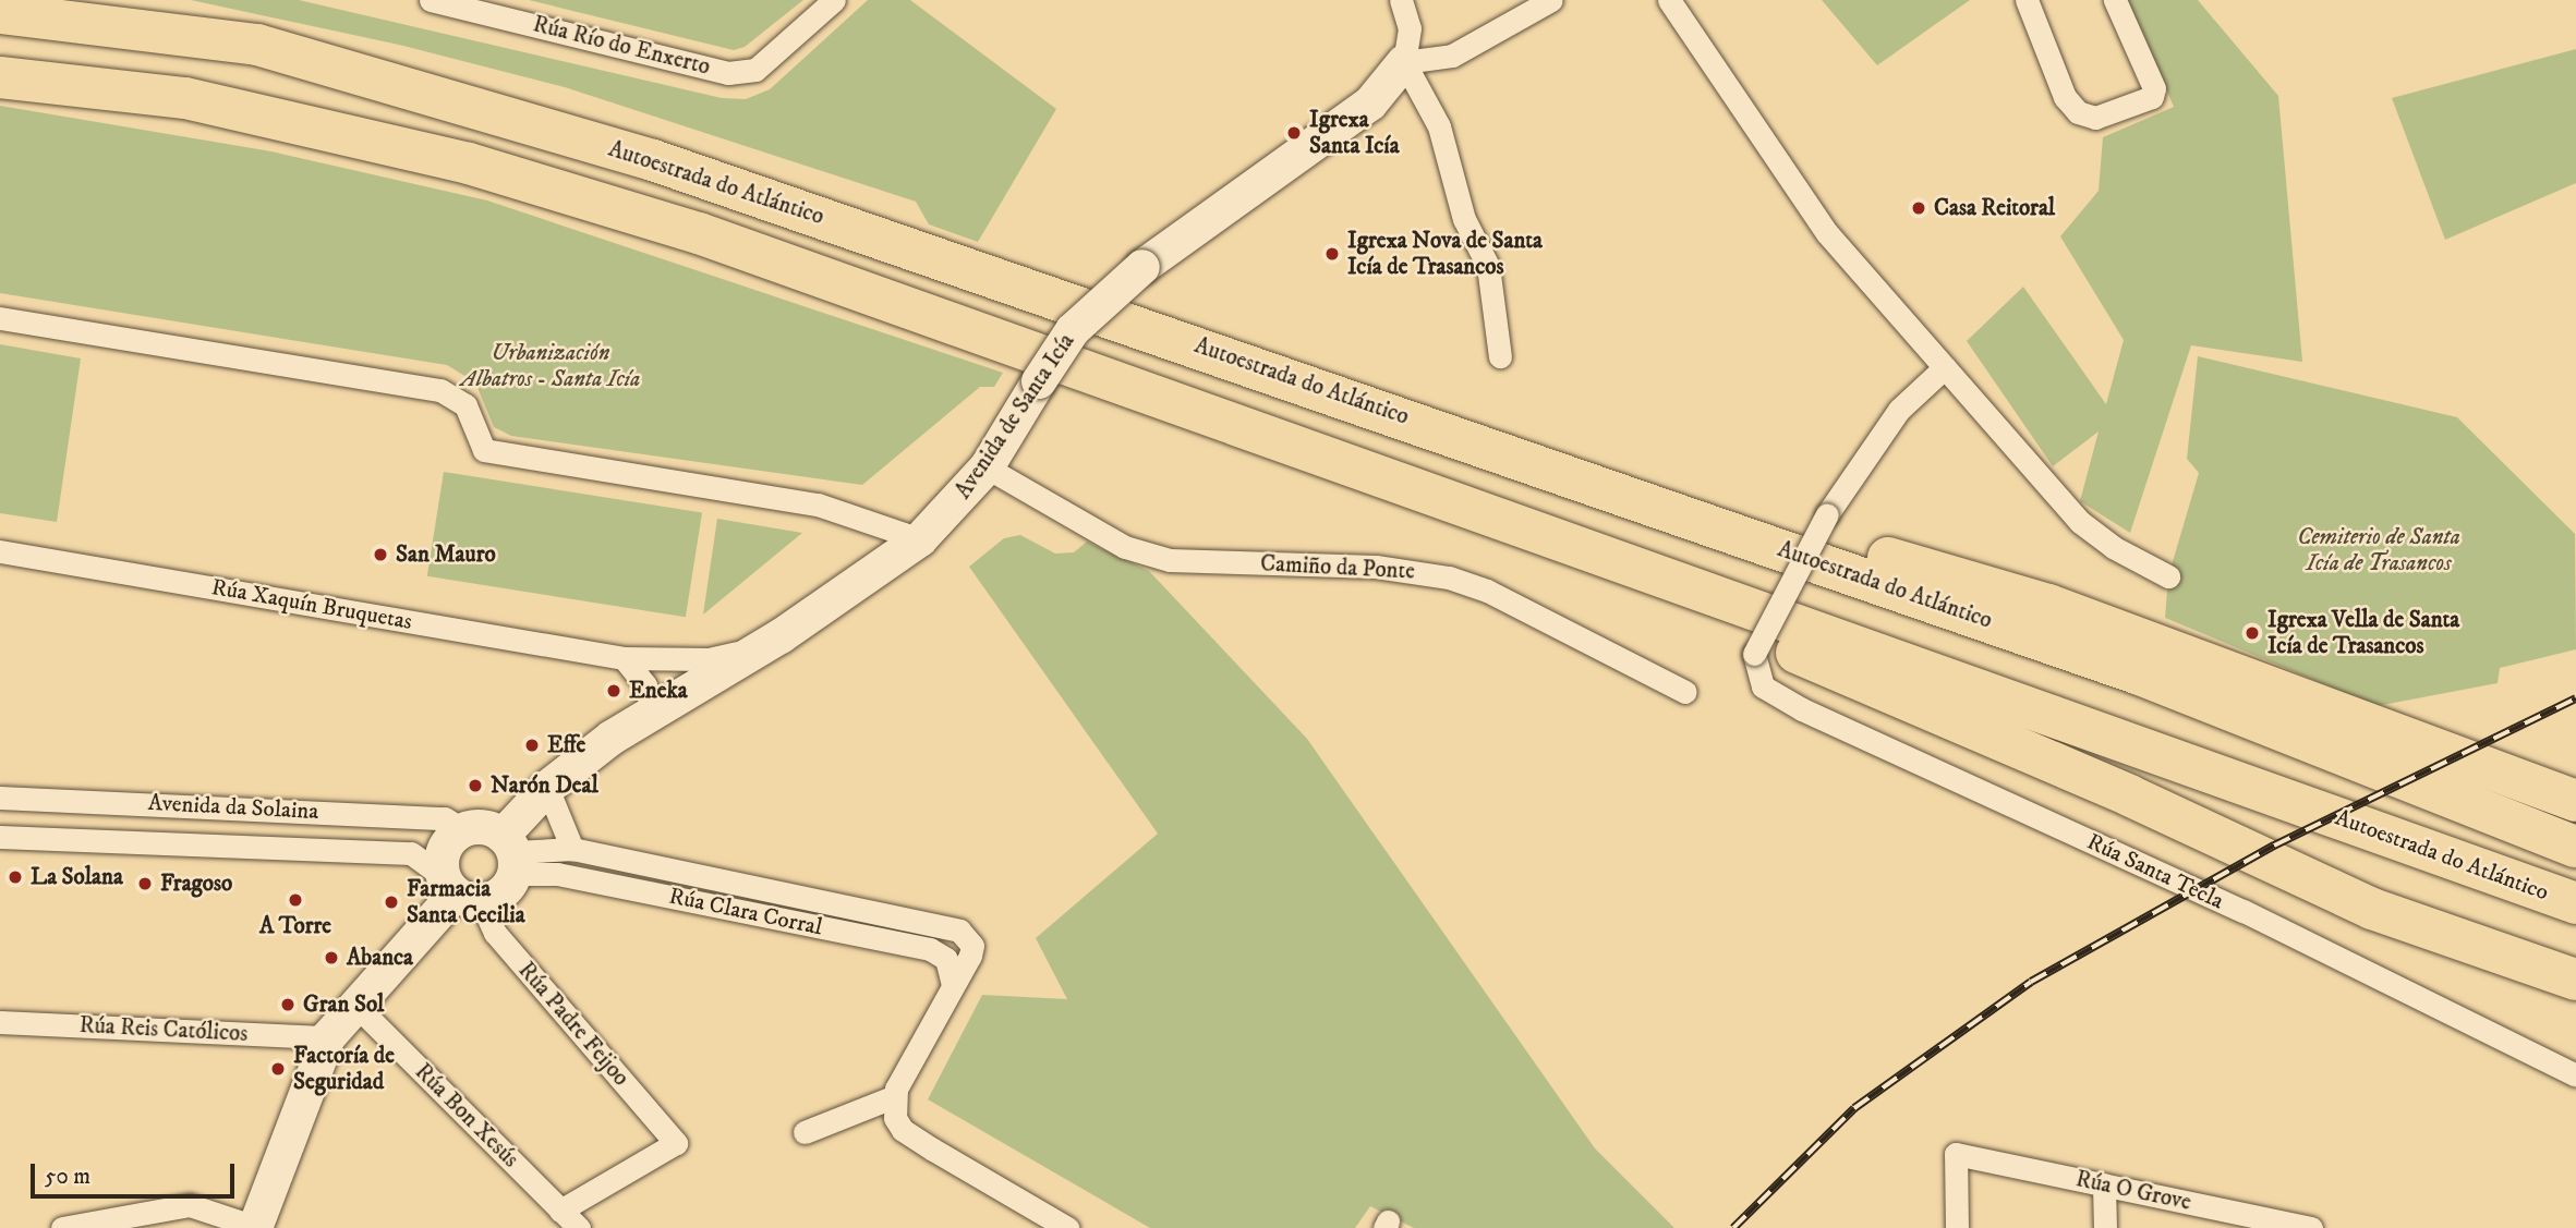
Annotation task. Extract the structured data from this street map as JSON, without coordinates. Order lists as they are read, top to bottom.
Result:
{
  "streets": {
    "highway": ["Autoestrada do Atlántico"],
    "street": [
      "Rúa Río do Enxerto",
      "Avenida de Santa Icía",
      "Camiño da Ponte",
      "Rúa Xaquín Bruquetas",
      "Avenida da Solaina",
      "Rúa Santa Tecla",
      "Rúa Clara Corral",
      "Rúa Padre Feijoo",
      "Rúa Reis Católicos",
      "Rúa Bon Xesús",
      "Rúa O Grove"
    ]
  },
  "crossings": [
    ["Avenida de Santa Icía", "Camiño da Ponte"],
    ["Avenida de Santa Icía", "Rúa Xaquín Bruquetas"],
    ["Avenida de Santa Icía", "Avenida da Solaina"],
    ["Avenida de Santa Icía", "Rúa Clara Corral"],
    ["Avenida de Santa Icía", "Rúa Padre Feijoo"],
    ["Avenida da Solaina", "Rúa Clara Corral"],
    ["Avenida da Solaina", "Rúa Padre Feijoo"],
    ["Rúa Clara Corral", "Rúa Padre Feijoo"],
    ["Rúa Padre Feijoo", "Rúa Bon Xesús"]
  ],
  "parks": ["Urbanización Albatros - Santa Icía", "Cemiterio de Santa Icía de Trasancos"],
  "places": [
    "Igrexa Santa Icía",
    "Casa Reitoral",
    "Igrexa Nova de Santa Icía de Trasancos",
    "San Mauro",
    "Igrexa Vella de Santa Icía de Trasancos",
    "Eneka",
    "Effe",
    "Narón Deal",
    "La Solana",
    "Fragoso",
    "A Torre",
    "Farmacia Santa Cecilia",
    "Abanca",
    "Gran Sol",
    "Factoría de Seguridad"
  ],
  "scale_bar": "50 m"
}
